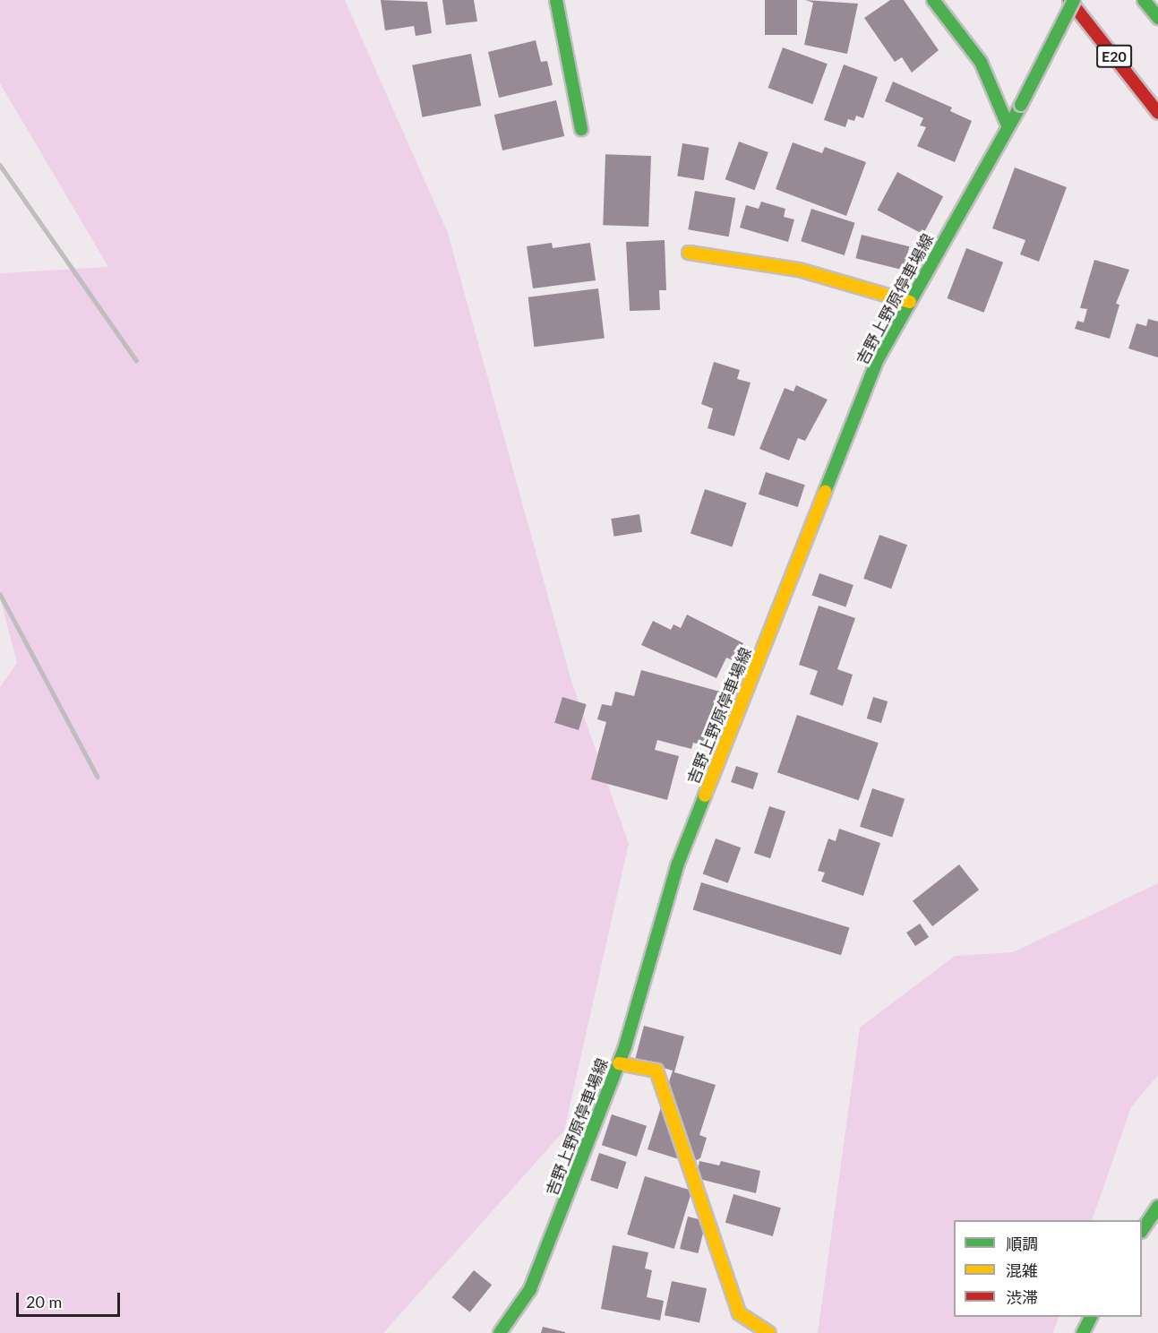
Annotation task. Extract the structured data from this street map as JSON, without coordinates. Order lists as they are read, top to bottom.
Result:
{
  "streets": {
    "main road": ["E20", "吉野上野原停車場線"]
  },
  "legend": ["順調", "混雑", "渋滞"],
  "scale_bar": "20 m"
}
